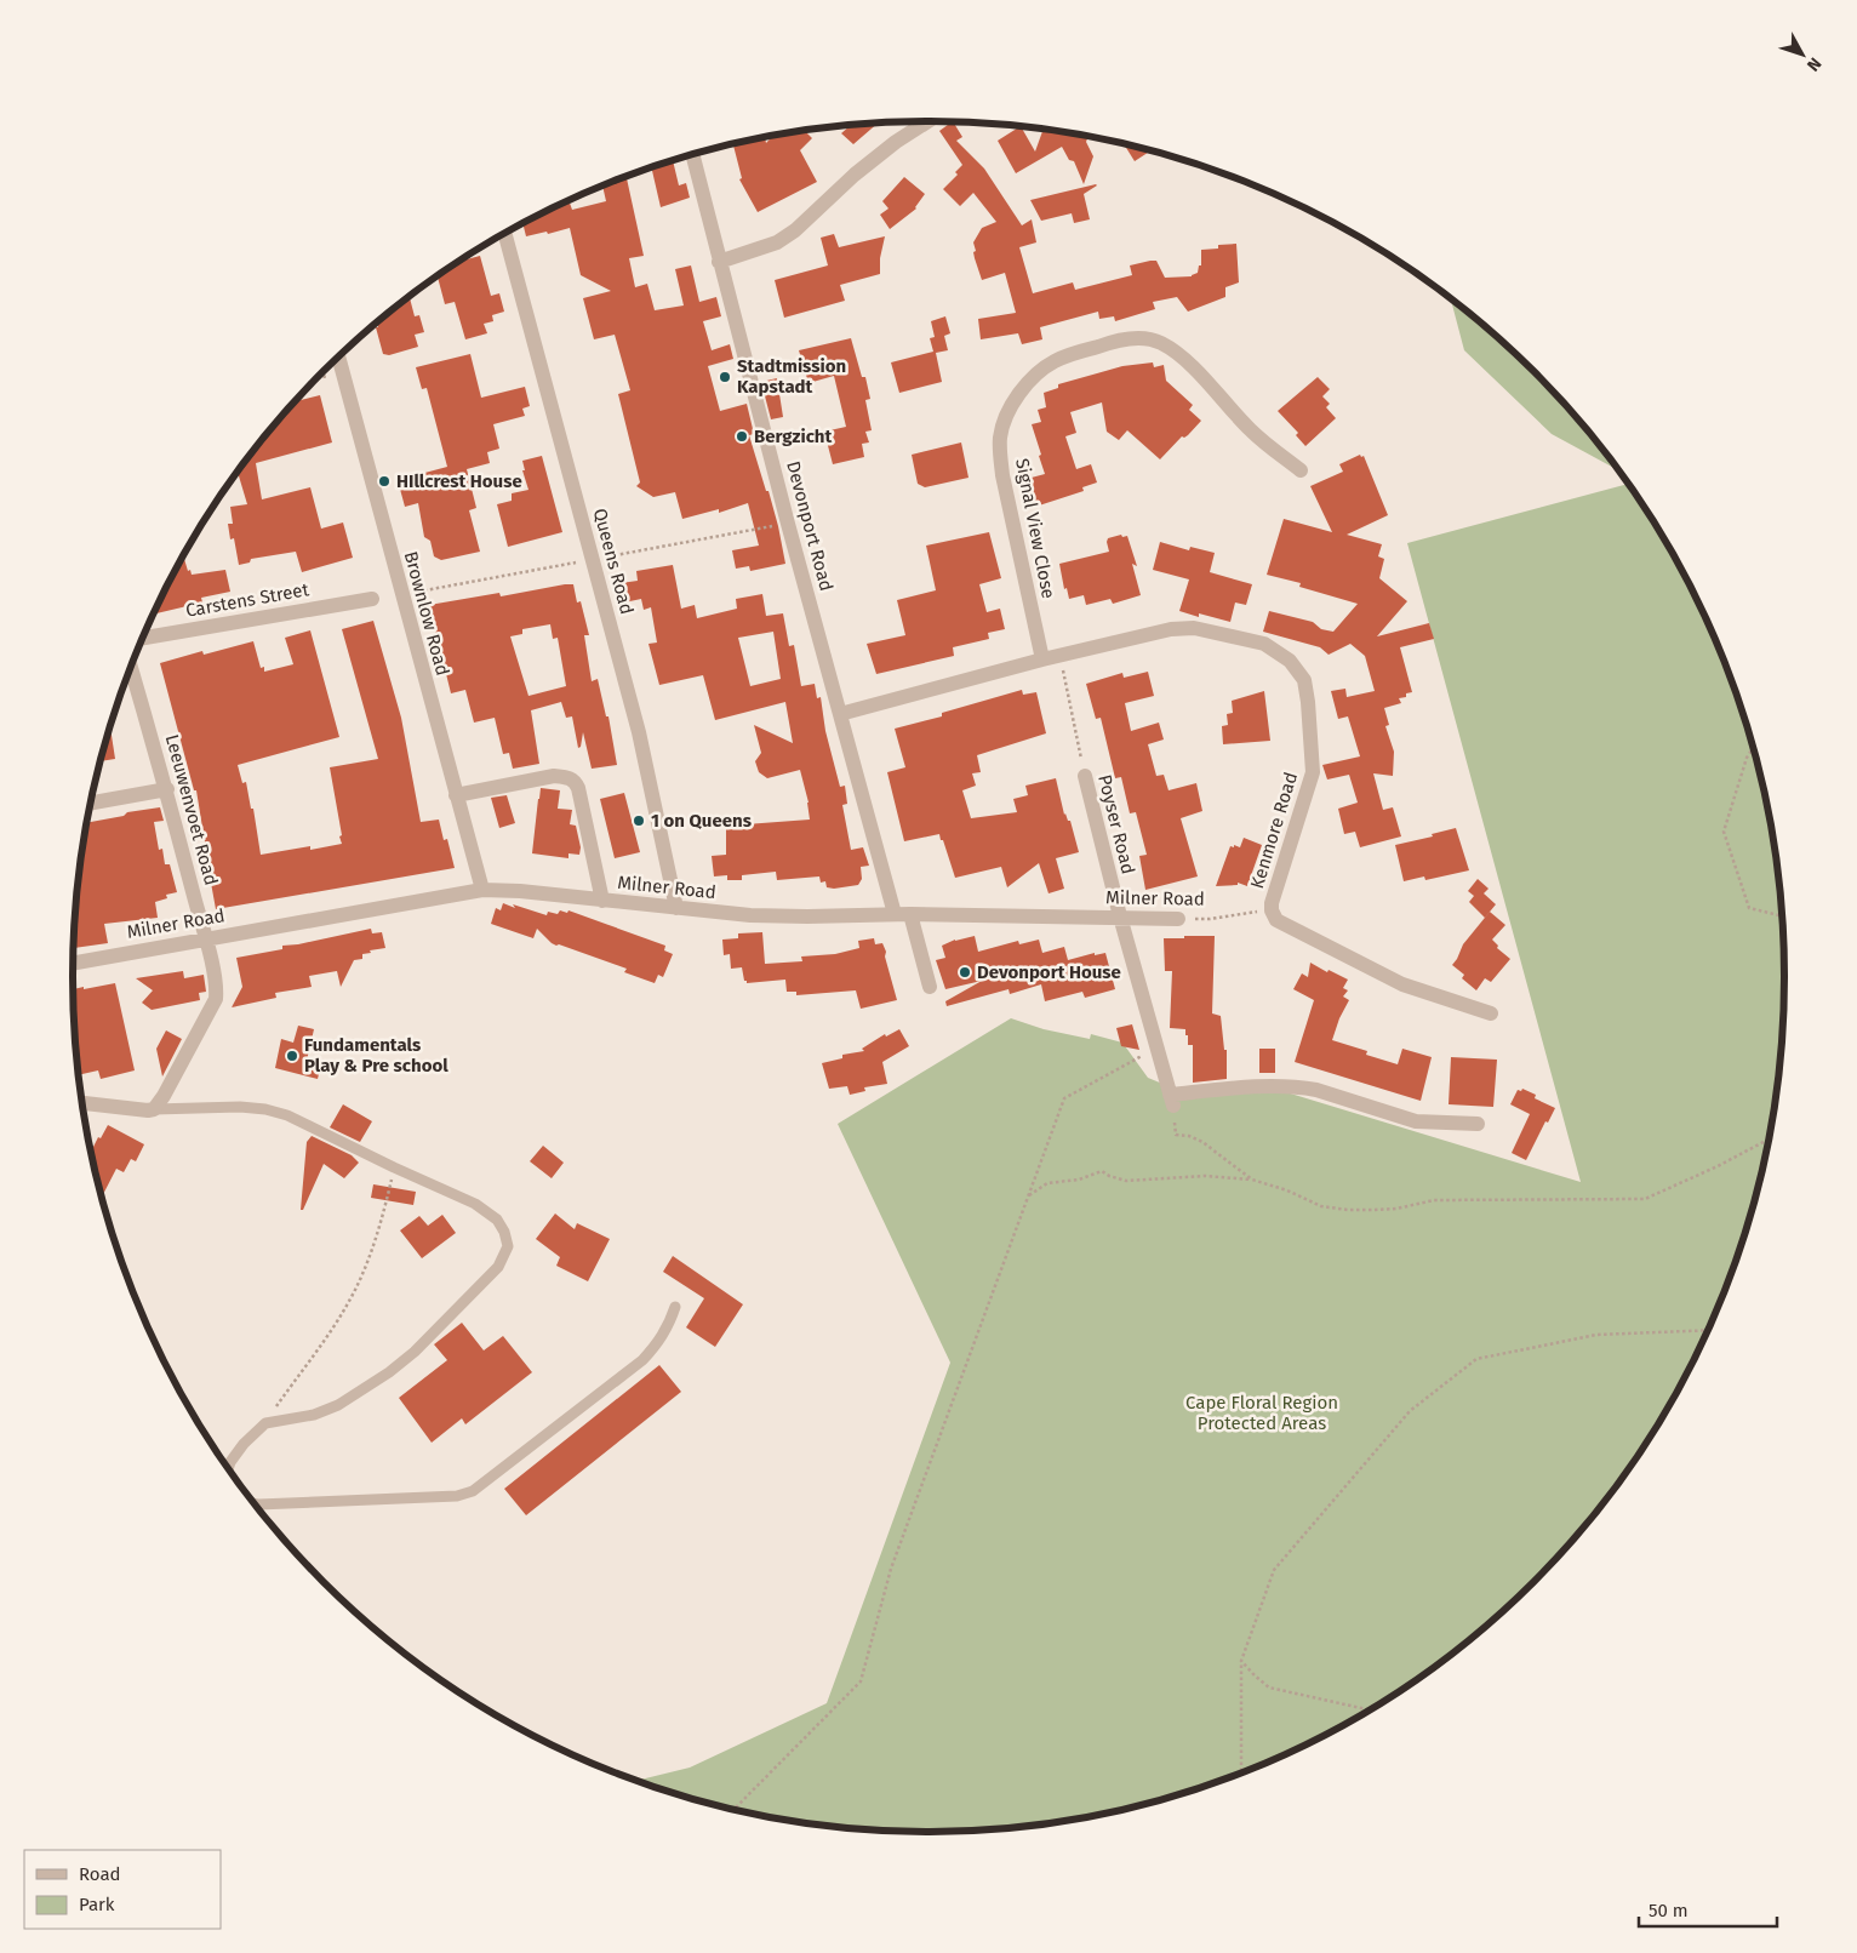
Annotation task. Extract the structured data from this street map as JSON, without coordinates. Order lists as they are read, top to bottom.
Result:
{
  "streets": {
    "street": [
      "Devonport Road",
      "Signal View Close",
      "Queens Road",
      "Carstens Street",
      "Brownlow Road",
      "Leeuwenvoet Road",
      "Poyser Road",
      "Kenmore Road",
      "Milner Road"
    ]
  },
  "crossings": [
    ["Devonport Road", "Kenmore Road"],
    ["Devonport Road", "Milner Road"],
    ["Signal View Close", "Kenmore Road"],
    ["Queens Road", "Milner Road"],
    ["Brownlow Road", "Milner Road"],
    ["Leeuwenvoet Road", "Milner Road"],
    ["Poyser Road", "Kenmore Road"],
    ["Poyser Road", "Milner Road"],
    ["Kenmore Road", "Milner Road"]
  ],
  "parks": ["Cape Floral Region Protected Areas"],
  "places": [
    "Stadtmission Kapstadt",
    "Bergzicht",
    "HIllcrest House",
    "1 on Queens",
    "Devonport House",
    "Fundamentals Play & Pre school"
  ],
  "legend": ["Road", "Park"],
  "scale_bar": "50 m",
  "north": "bottom right"
}
